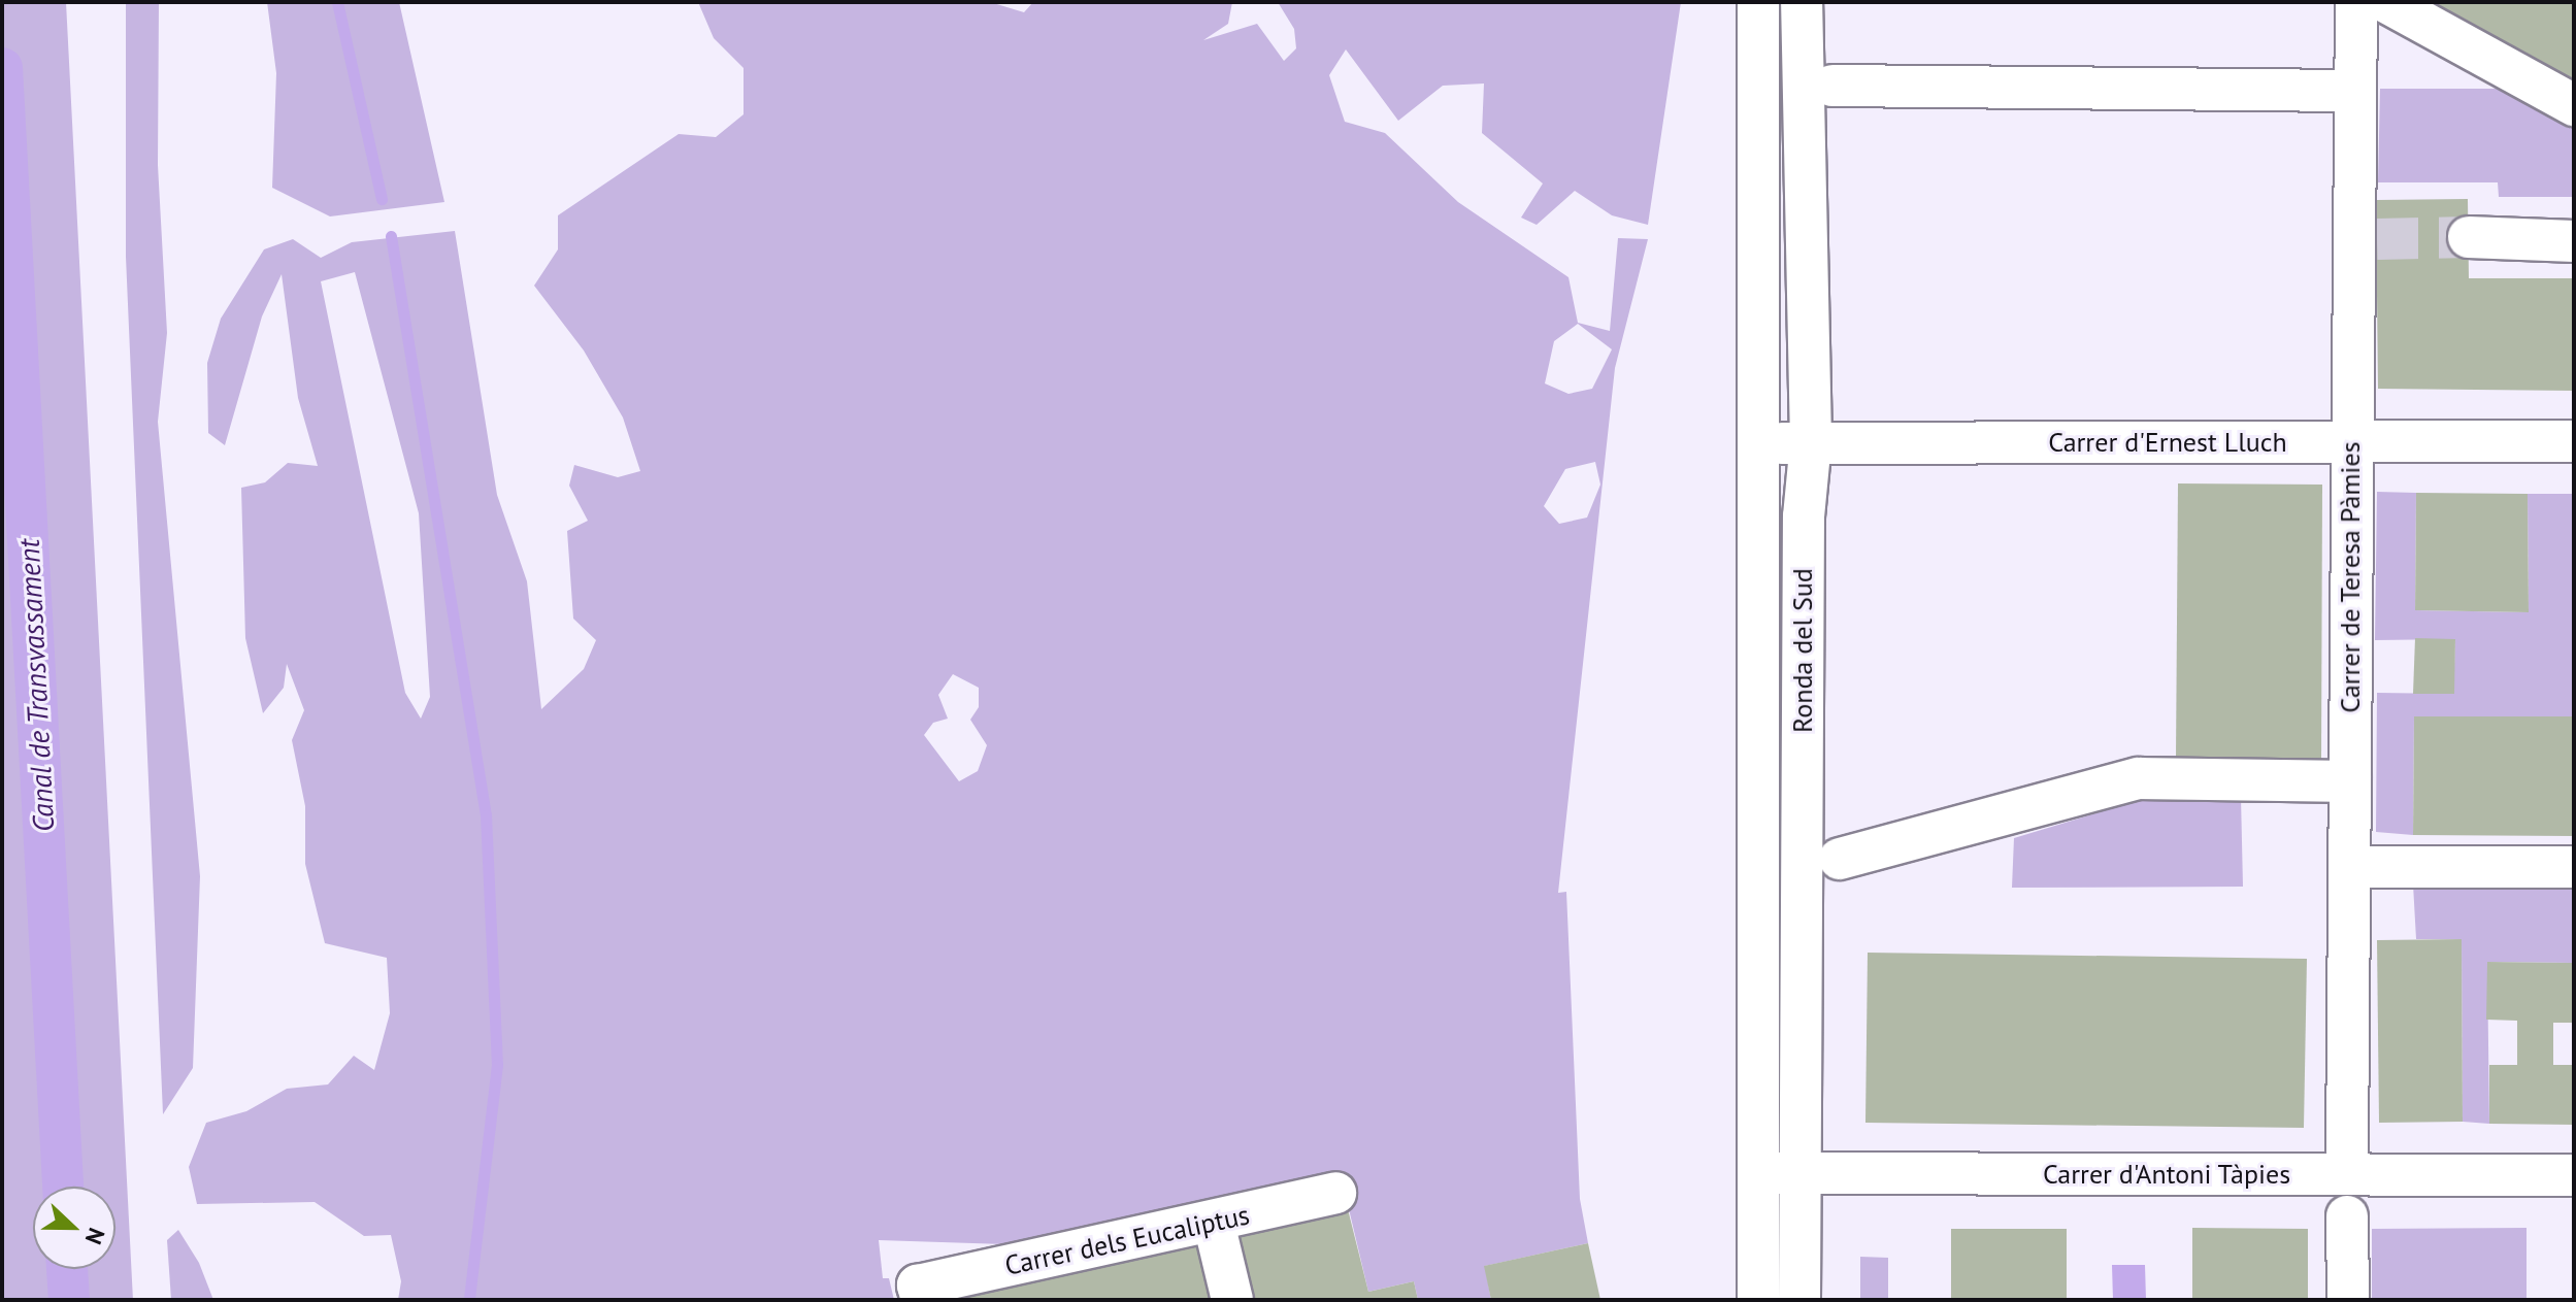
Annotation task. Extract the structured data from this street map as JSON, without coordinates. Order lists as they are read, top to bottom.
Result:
{
  "streets": {
    "street": [
      "Carrer d'Ernest Lluch",
      "Carrer de Teresa Pàmies",
      "Ronda del Sud",
      "Carrer d'Antoni Tàpies",
      "Carrer dels Eucaliptus"
    ]
  },
  "crossings": [
    ["Carrer d'Ernest Lluch", "Carrer de Teresa Pàmies"],
    ["Carrer d'Ernest Lluch", "Ronda del Sud"],
    ["Ronda del Sud", "Carrer d'Antoni Tàpies"]
  ],
  "water": ["Canal de Transvassament"],
  "north": "right"
}
